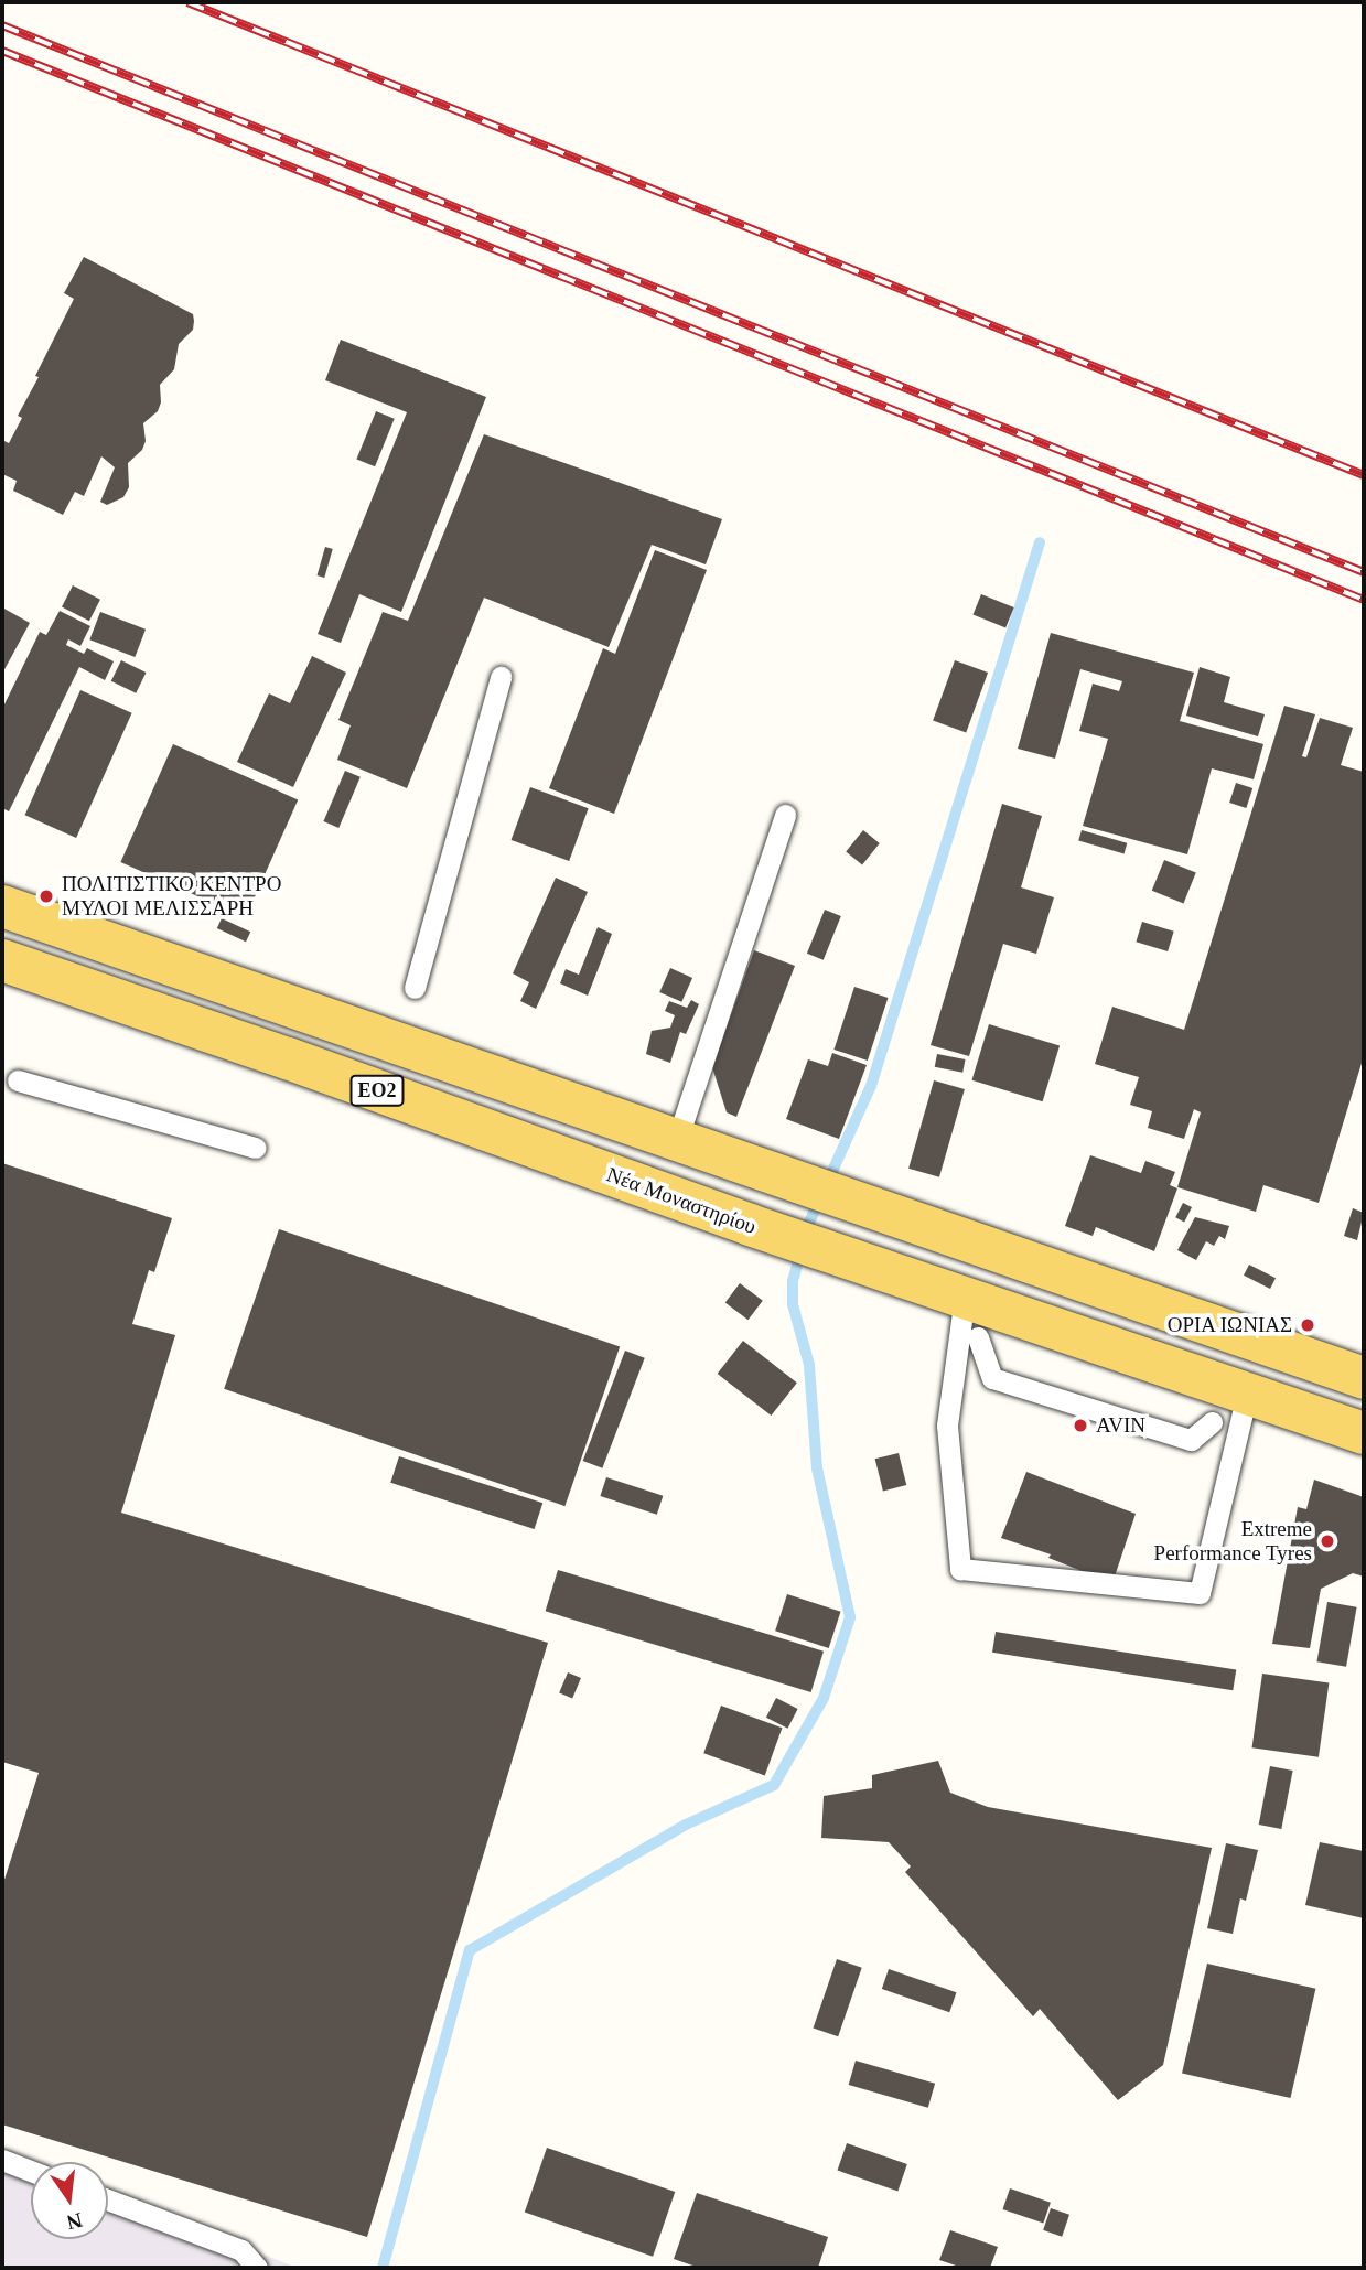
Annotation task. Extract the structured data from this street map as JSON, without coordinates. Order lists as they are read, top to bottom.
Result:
{
  "streets": {
    "main road": ["ΕΟ2", "Νέα Μοναστηρίου"]
  },
  "places": [
    "ΠΟΛΙΤΙΣΤΙΚΟ ΚΕΝΤΡΟ ΜΥΛΟΙ ΜΕΛΙΣΣΑΡΗ",
    "ΟΡΙΑ ΙΩΝΙΑΣ",
    "AVIN",
    "Extreme Performance Tyres"
  ],
  "north": "bottom"
}
